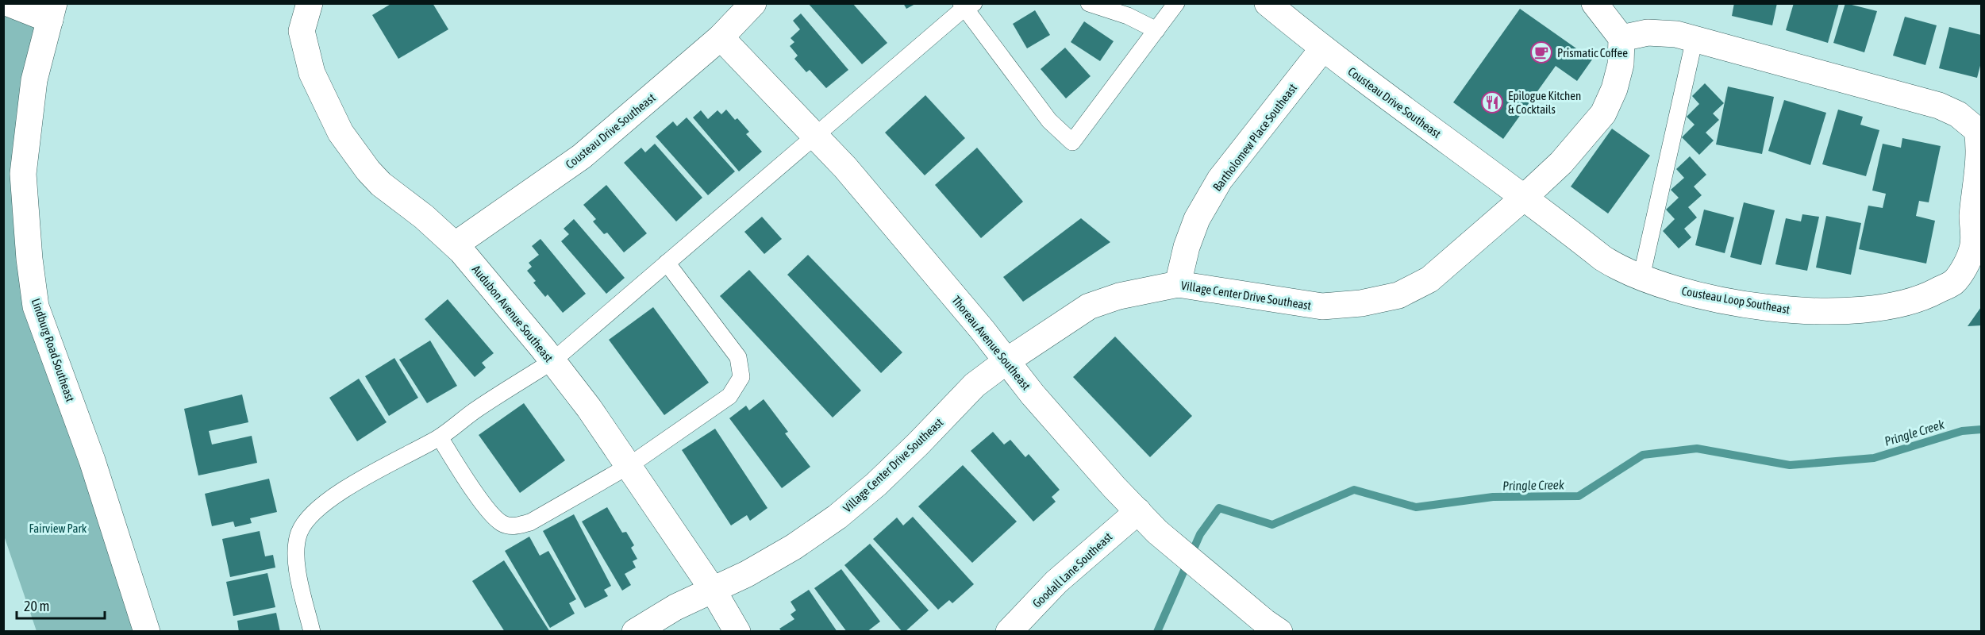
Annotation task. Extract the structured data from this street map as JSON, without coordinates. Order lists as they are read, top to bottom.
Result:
{
  "streets": {
    "street": [
      "Cousteau Drive Southeast",
      "Bartholomew Place Southeast",
      "Village Center Drive Southeast",
      "Cousteau Loop Southeast",
      "Audubon Avenue Southeast",
      "Thoreau Avenue Southeast",
      "Lindburg Road Southeast",
      "Goodall Lane Southeast"
    ]
  },
  "crossings": [
    ["Cousteau Drive Southeast", "Bartholomew Place Southeast"],
    ["Cousteau Drive Southeast", "Village Center Drive Southeast"],
    ["Cousteau Drive Southeast", "Cousteau Loop Southeast"],
    ["Cousteau Drive Southeast", "Audubon Avenue Southeast"],
    ["Cousteau Drive Southeast", "Thoreau Avenue Southeast"],
    ["Bartholomew Place Southeast", "Village Center Drive Southeast"],
    ["Village Center Drive Southeast", "Cousteau Loop Southeast"],
    ["Village Center Drive Southeast", "Audubon Avenue Southeast"],
    ["Village Center Drive Southeast", "Thoreau Avenue Southeast"],
    ["Thoreau Avenue Southeast", "Goodall Lane Southeast"]
  ],
  "water": ["Pringle Creek"],
  "parks": ["Fairview Park"],
  "places": {
    "cafe": ["Prismatic Coffee"],
    "restaurant": ["Epilogue Kitchen & Cocktails"]
  },
  "scale_bar": "20 m"
}
